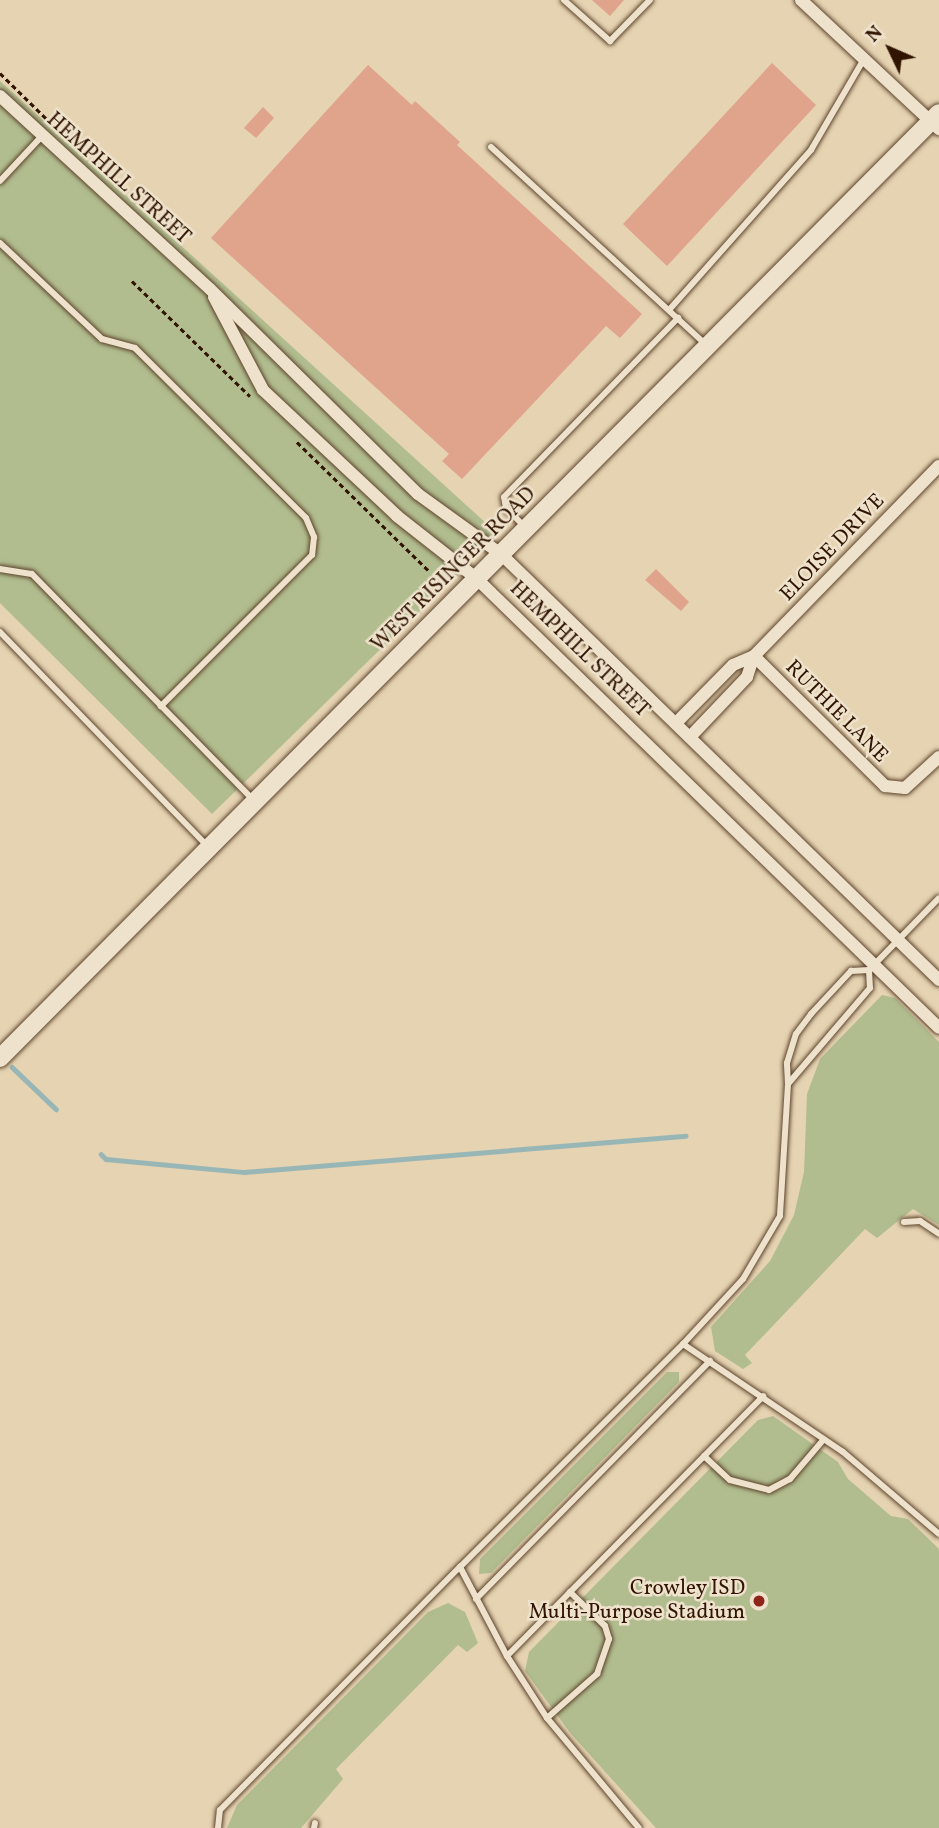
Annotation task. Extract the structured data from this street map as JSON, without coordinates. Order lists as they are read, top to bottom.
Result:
{
  "streets": {
    "street": [
      "HEMPHILL STREET",
      "ELOISE DRIVE",
      "WEST RISINGER ROAD",
      "RUTHIE LANE"
    ]
  },
  "crossings": [
    ["HEMPHILL STREET", "ELOISE DRIVE"],
    ["HEMPHILL STREET", "WEST RISINGER ROAD"],
    ["ELOISE DRIVE", "RUTHIE LANE"]
  ],
  "places": ["Crowley ISD Multi-Purpose Stadium"],
  "north": "top left"
}
